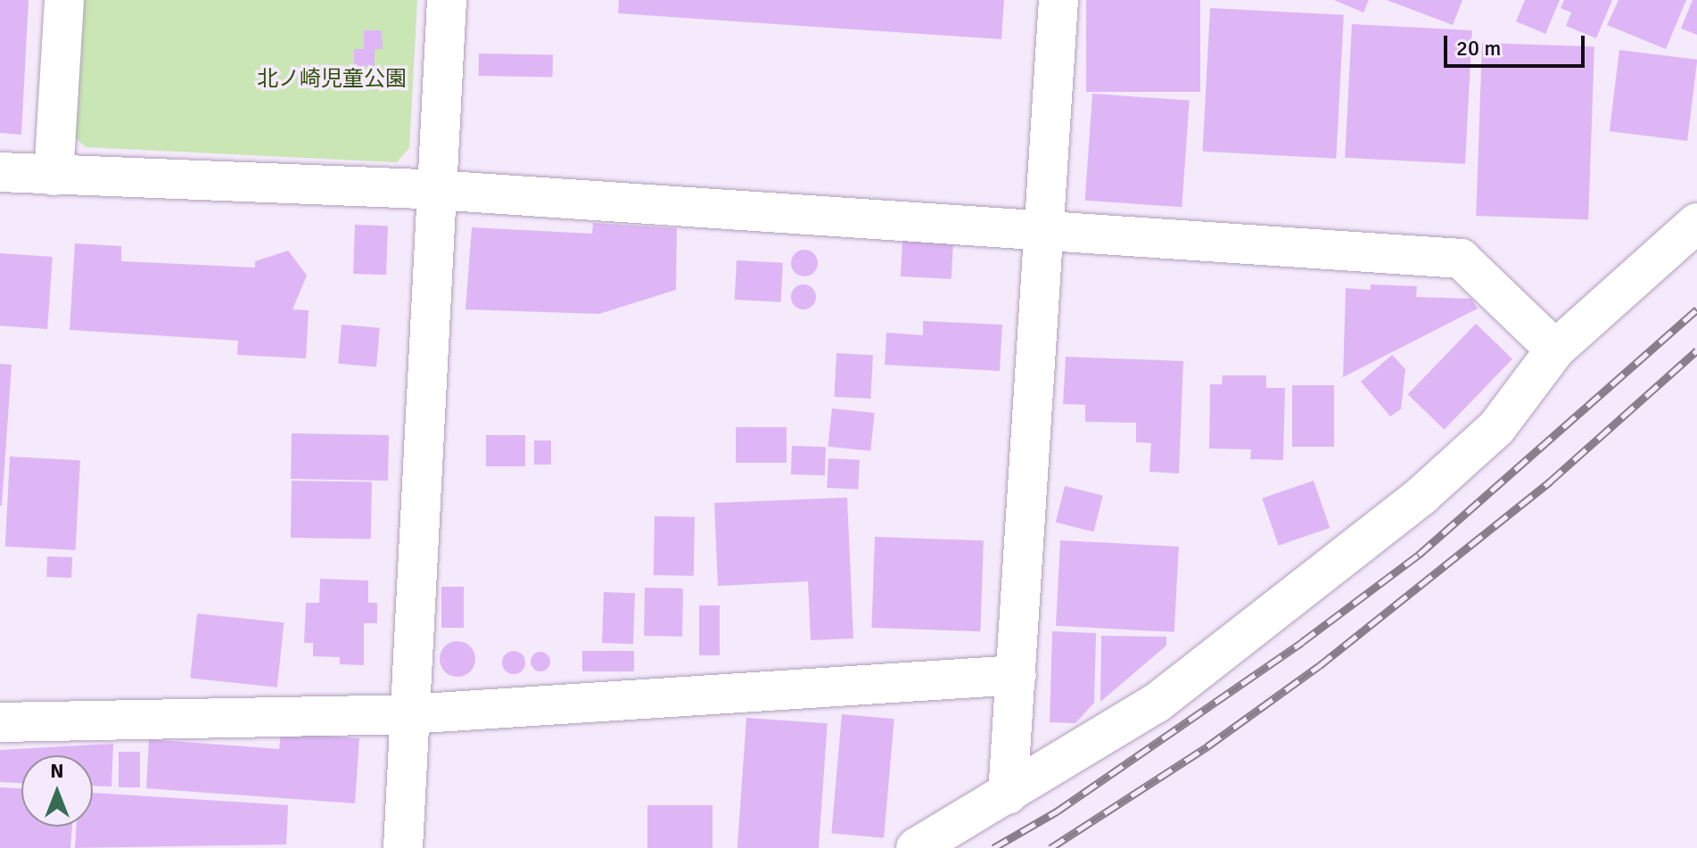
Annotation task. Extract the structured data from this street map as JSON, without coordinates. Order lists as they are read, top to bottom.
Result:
{
  "parks": ["北ノ崎児童公園"],
  "scale_bar": "20 m",
  "north": "top"
}
